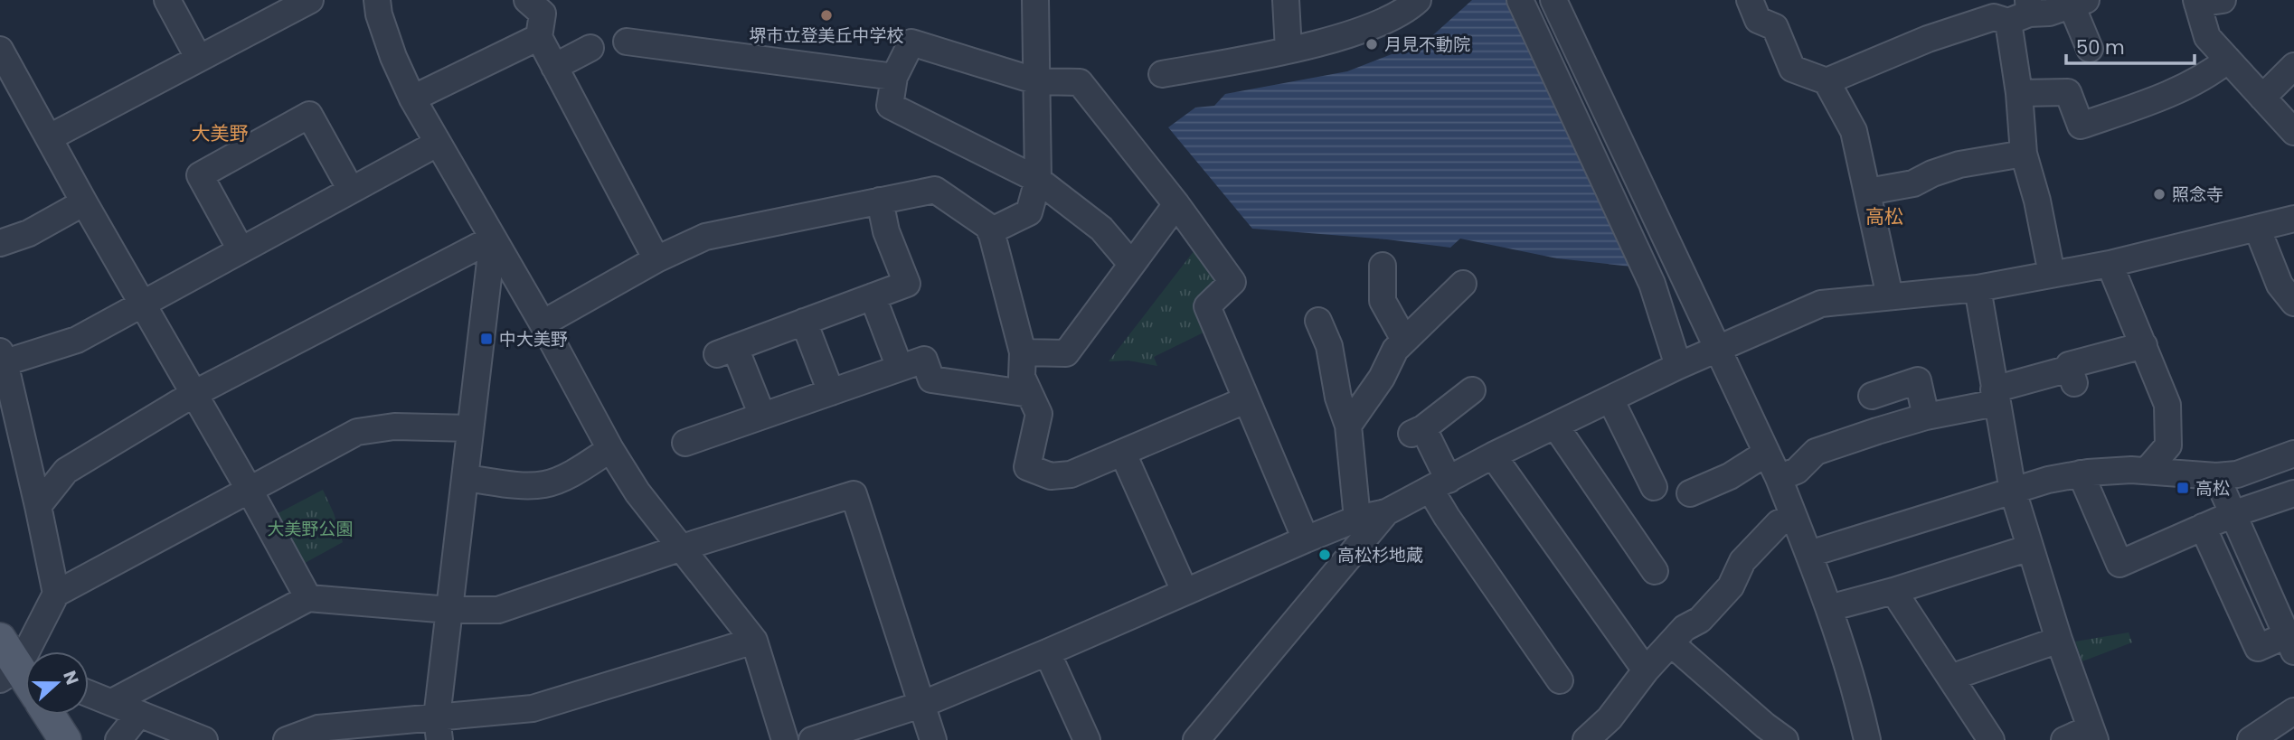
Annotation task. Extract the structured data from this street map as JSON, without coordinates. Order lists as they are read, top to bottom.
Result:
{
  "districts": ["大美野", "高松"],
  "parks": ["大美野公園"],
  "places": {
    "other": [
      "堺市立登美丘中学校",
      "月見不動院",
      "照念寺",
      "高松杉地蔵"
    ],
    "transit": ["中大美野", "高松"]
  },
  "scale_bar": "50 m",
  "north": "right"
}
